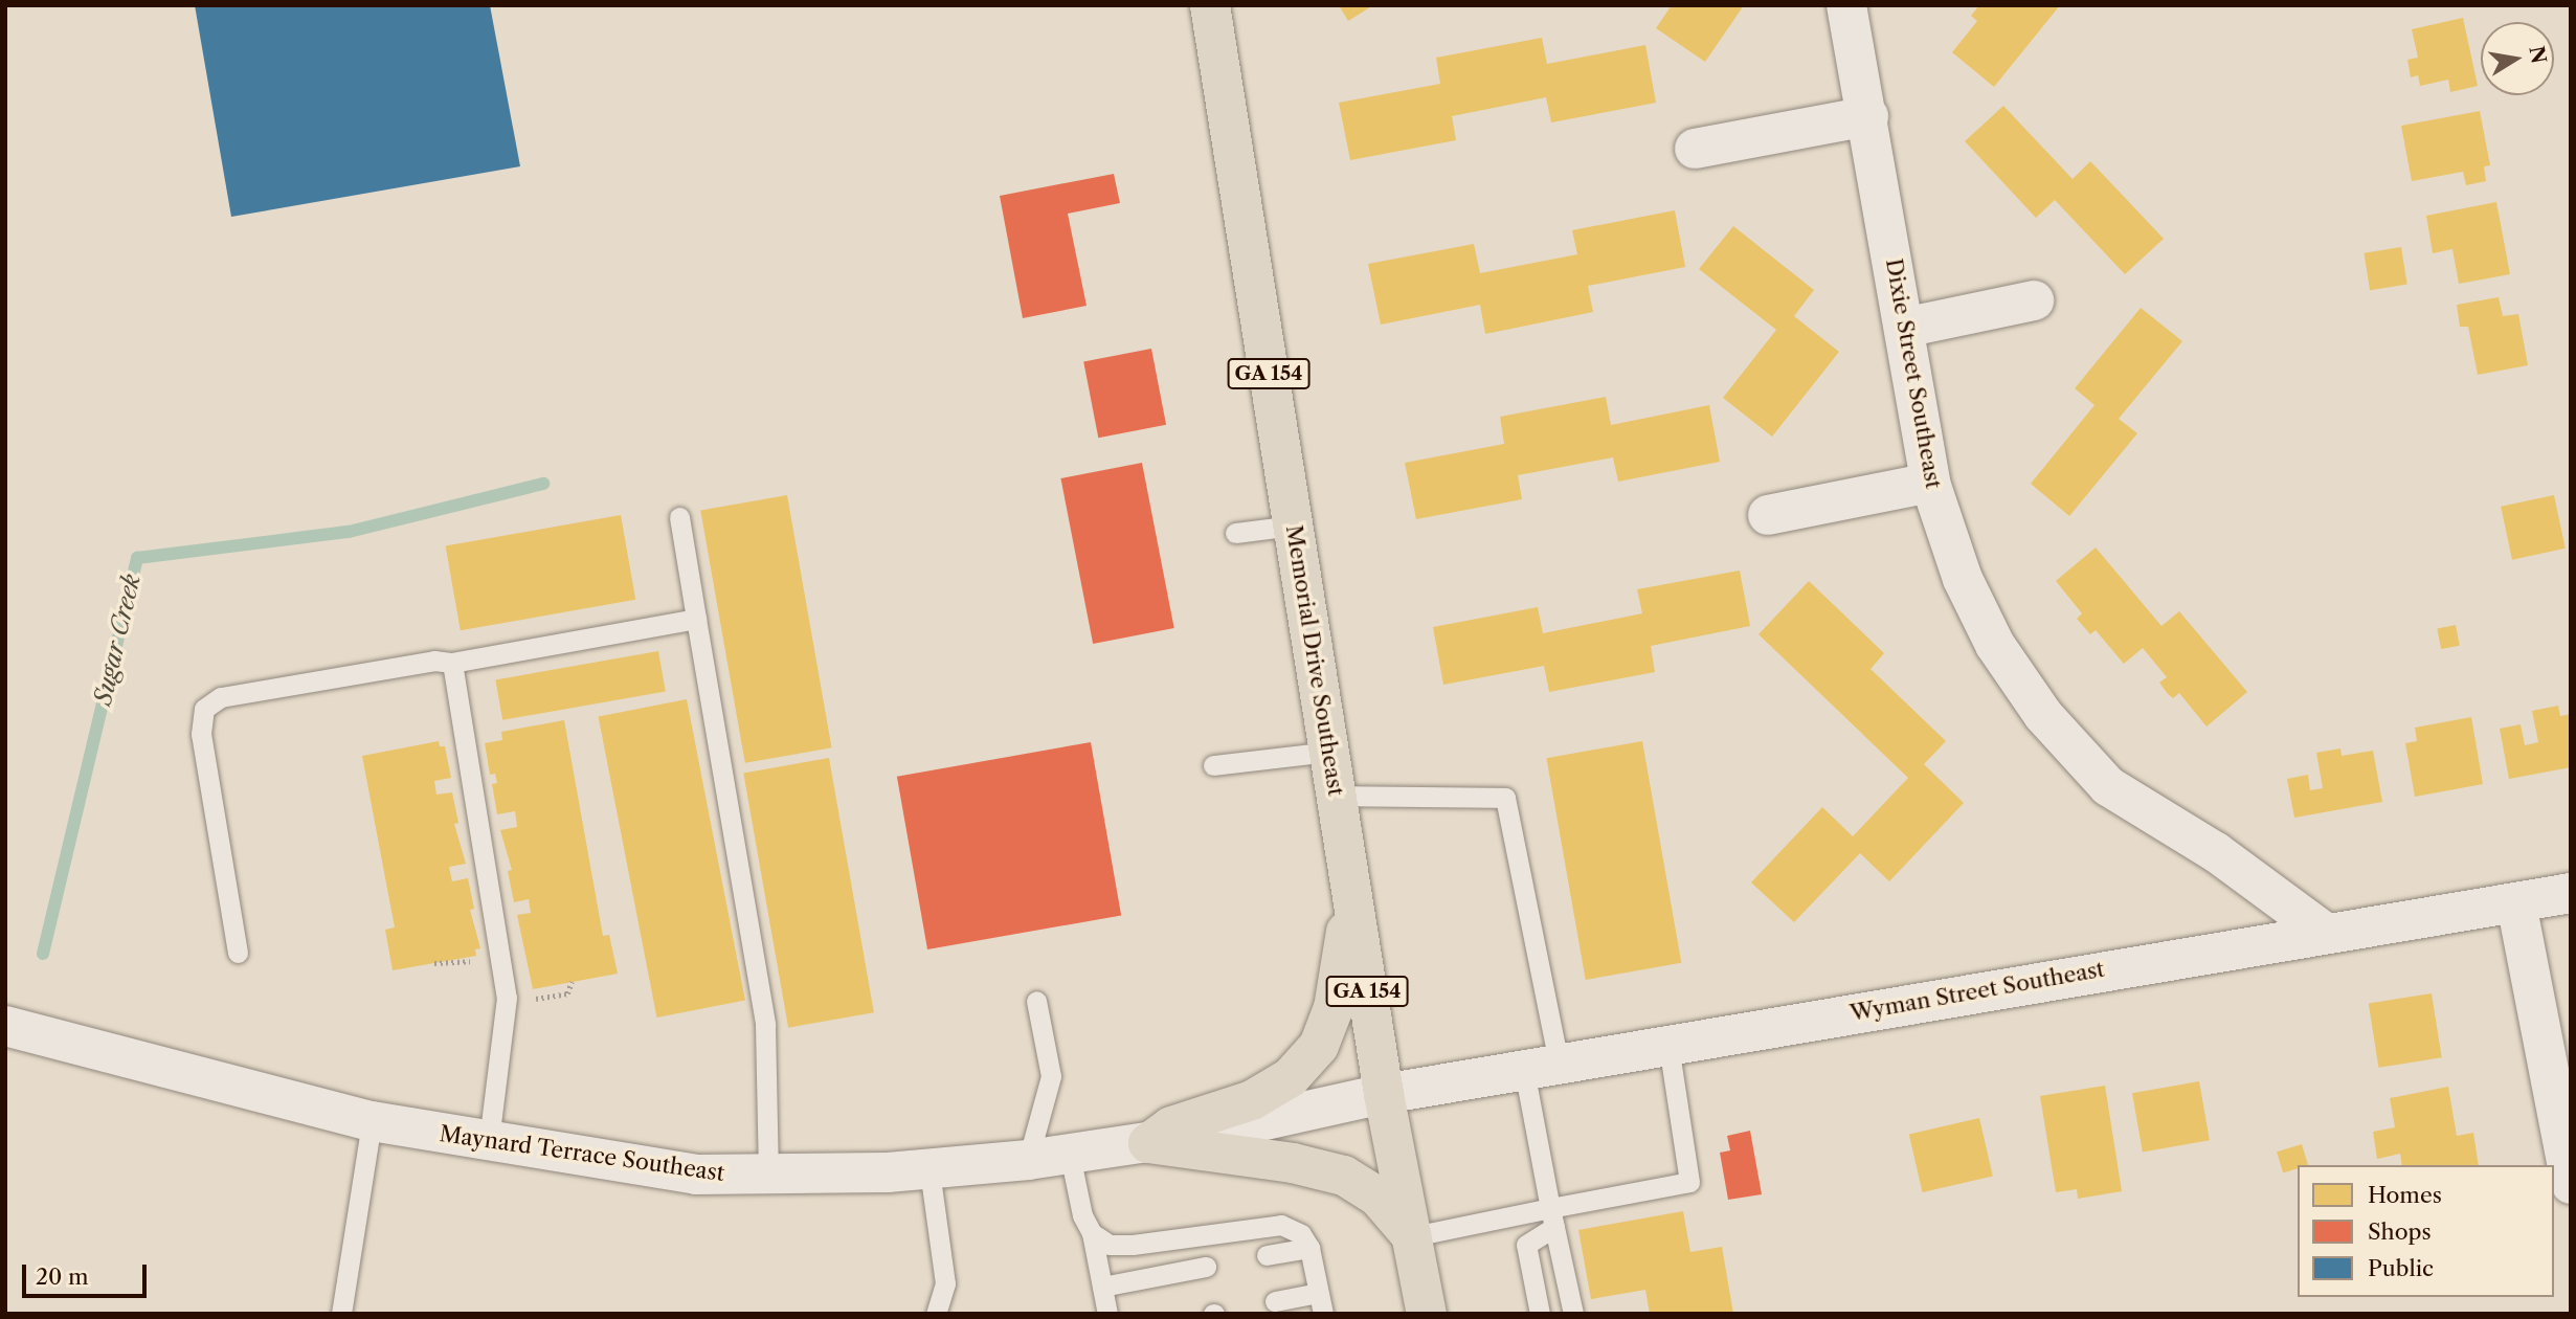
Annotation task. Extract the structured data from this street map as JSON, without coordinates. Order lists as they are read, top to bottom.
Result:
{
  "streets": {
    "main road": ["GA 154", "Memorial Drive Southeast"],
    "street": ["Dixie Street Southeast", "Wyman Street Southeast", "Maynard Terrace Southeast"]
  },
  "crossings": [
    ["Dixie Street Southeast", "Wyman Street Southeast"],
    ["Memorial Drive Southeast", "Wyman Street Southeast"],
    ["Memorial Drive Southeast", "Maynard Terrace Southeast"],
    ["Wyman Street Southeast", "Maynard Terrace Southeast"]
  ],
  "water": ["Sugar Creek"],
  "legend": ["Homes", "Shops", "Public"],
  "scale_bar": "20 m",
  "north": "right"
}
